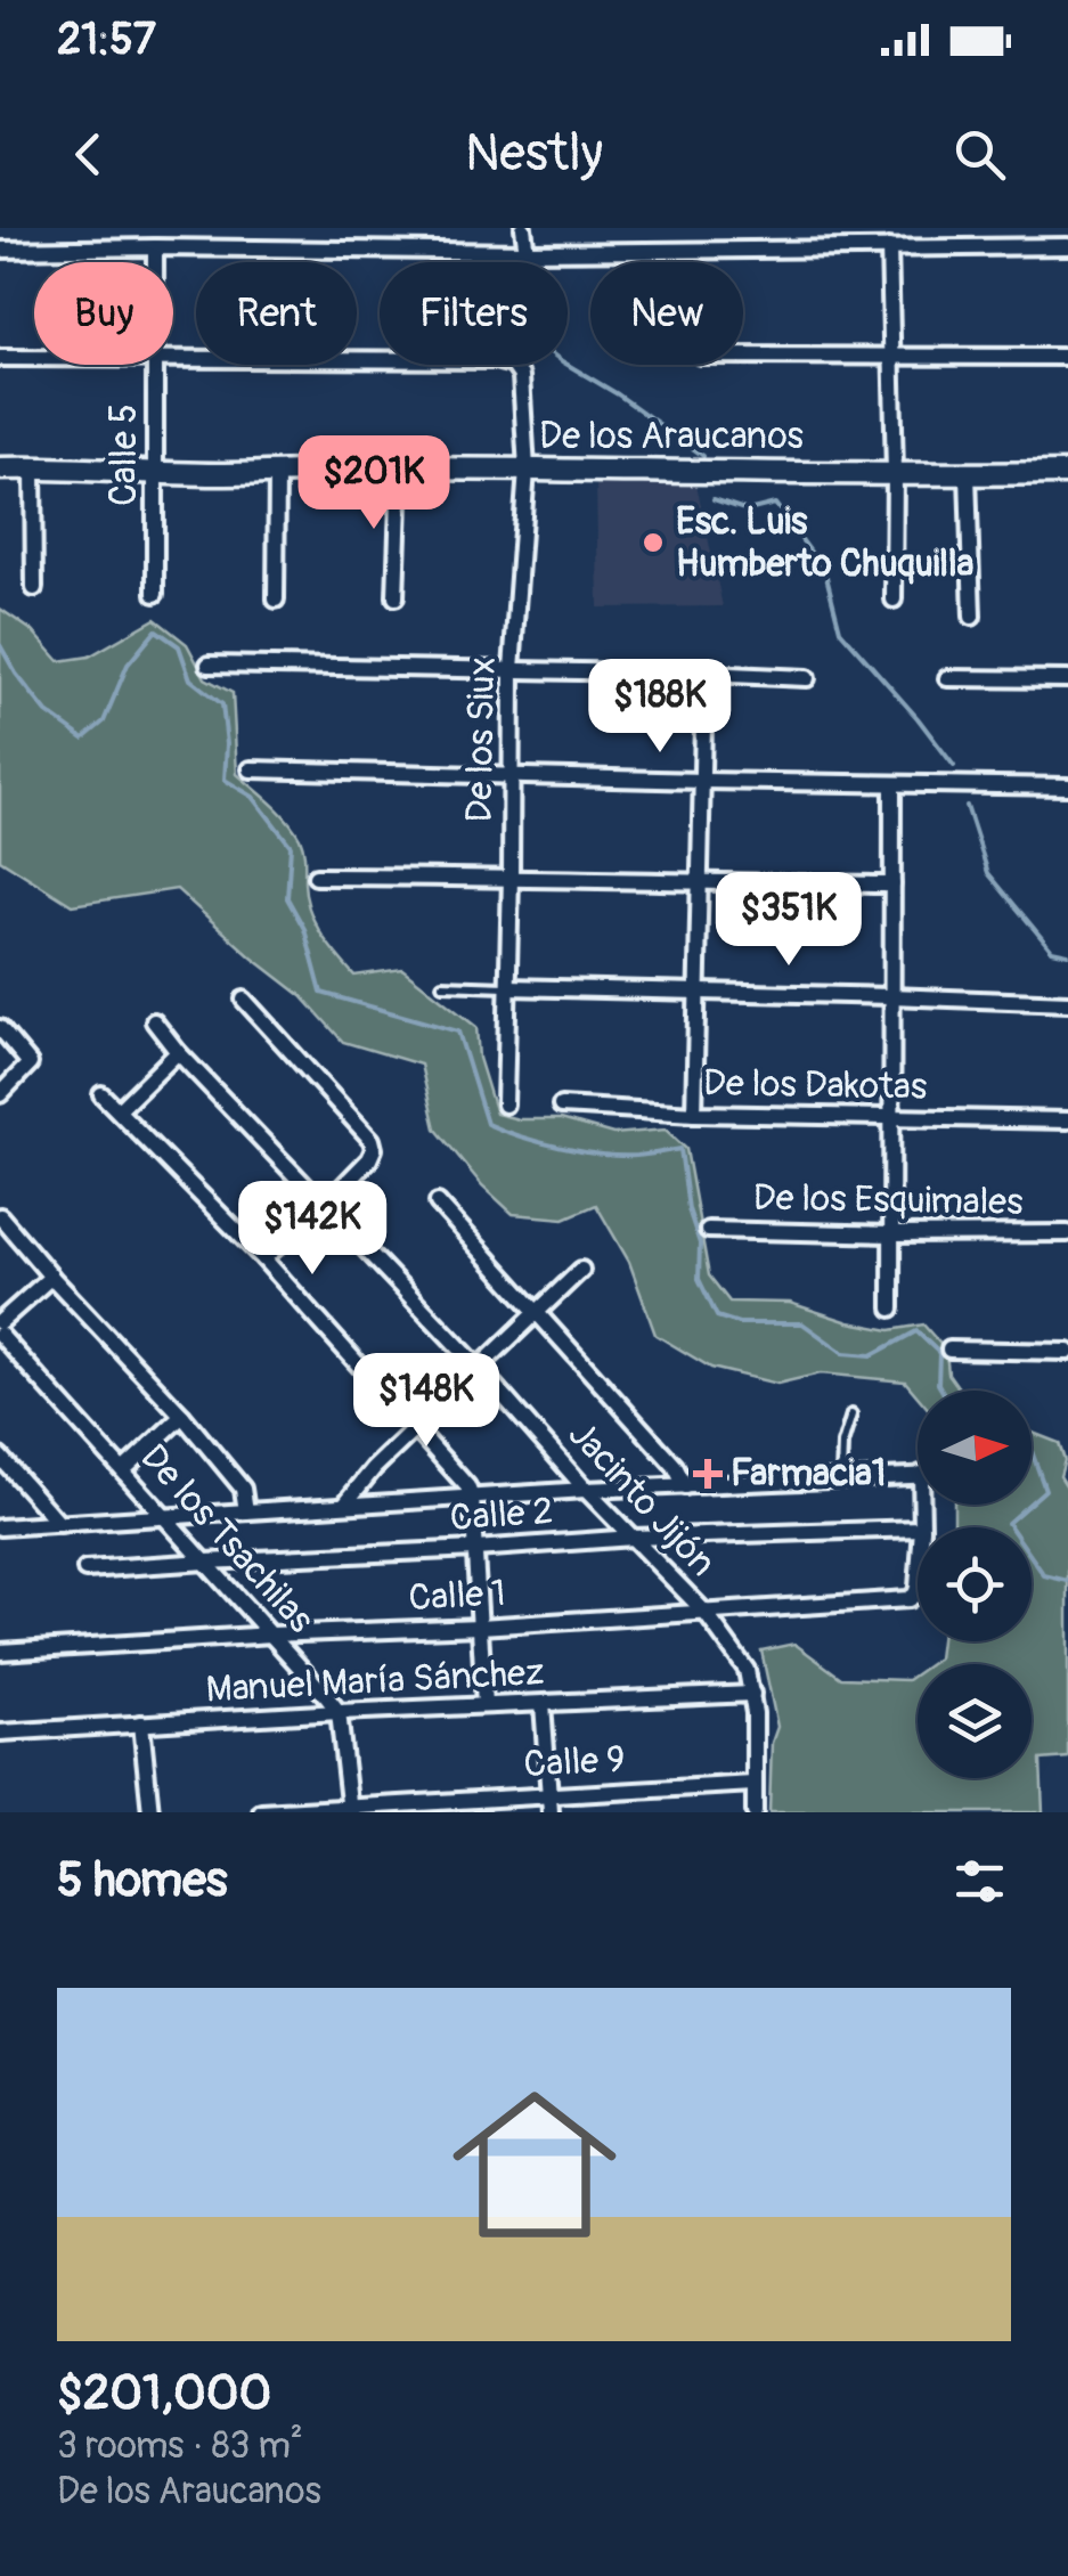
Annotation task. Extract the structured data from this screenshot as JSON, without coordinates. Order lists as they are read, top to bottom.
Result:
{
  "streets": {
    "street": [
      "De los Araucanos",
      "Calle 5",
      "De los Siux",
      "De los Dakotas",
      "De los Esquimales",
      "Jacinto Jijón",
      "Calle 2",
      "De los Tsachilas",
      "Calle 1",
      "Manuel María Sánchez",
      "Calle 9"
    ]
  },
  "crossings": [
    ["De los Araucanos", "Calle 5"],
    ["De los Araucanos", "De los Siux"],
    ["Jacinto Jijón", "Calle 2"],
    ["Jacinto Jijón", "Calle 1"],
    ["Jacinto Jijón", "Manuel María Sánchez"],
    ["Jacinto Jijón", "Calle 9"],
    ["Calle 2", "De los Tsachilas"],
    ["De los Tsachilas", "Calle 1"],
    ["De los Tsachilas", "Manuel María Sánchez"]
  ],
  "places": {
    "other": ["Esc. Luis Humberto Chuquilla"],
    "health": ["Farmacia1"]
  },
  "north": "right",
  "page": {
    "status": "21:57",
    "header": "Nestly",
    "chip": [
      "Buy",
      "Rent",
      "Filters",
      "New"
    ],
    "price": [
      "$201K",
      "$188K",
      "$351K",
      "$142K",
      "$148K"
    ],
    "heading": "5 homes",
    "list": [
      {
        "name": "$201,000",
        "note": "3 rooms · 83 m² · De los Araucanos"
      }
    ]
  }
}
